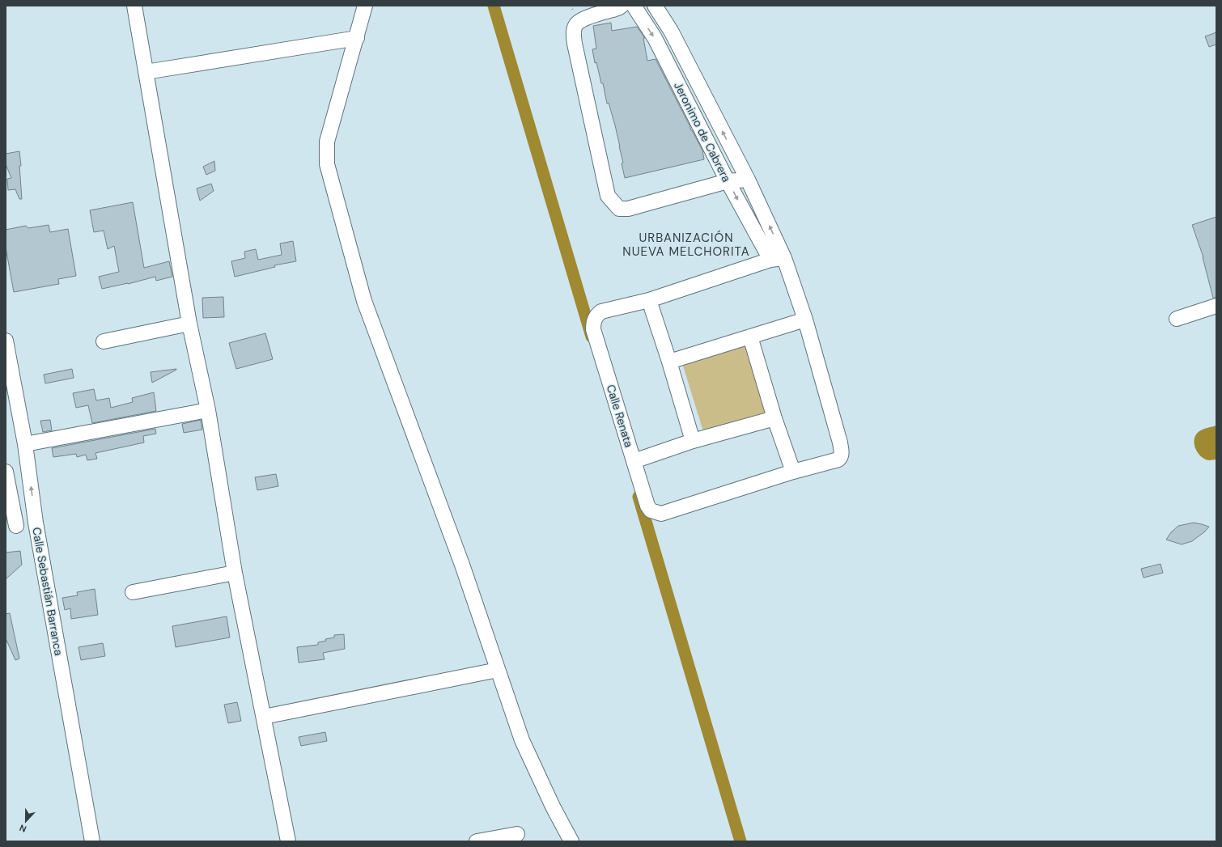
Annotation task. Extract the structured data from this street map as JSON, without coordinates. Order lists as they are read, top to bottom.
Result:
{
  "streets": {
    "street": ["Jeronimo de Cabrera", "Calle Renata", "Calle Sebastián Barranca"]
  },
  "districts": ["URBANIZACIÓN NUEVA MELCHORITA"],
  "north": "bottom"
}
